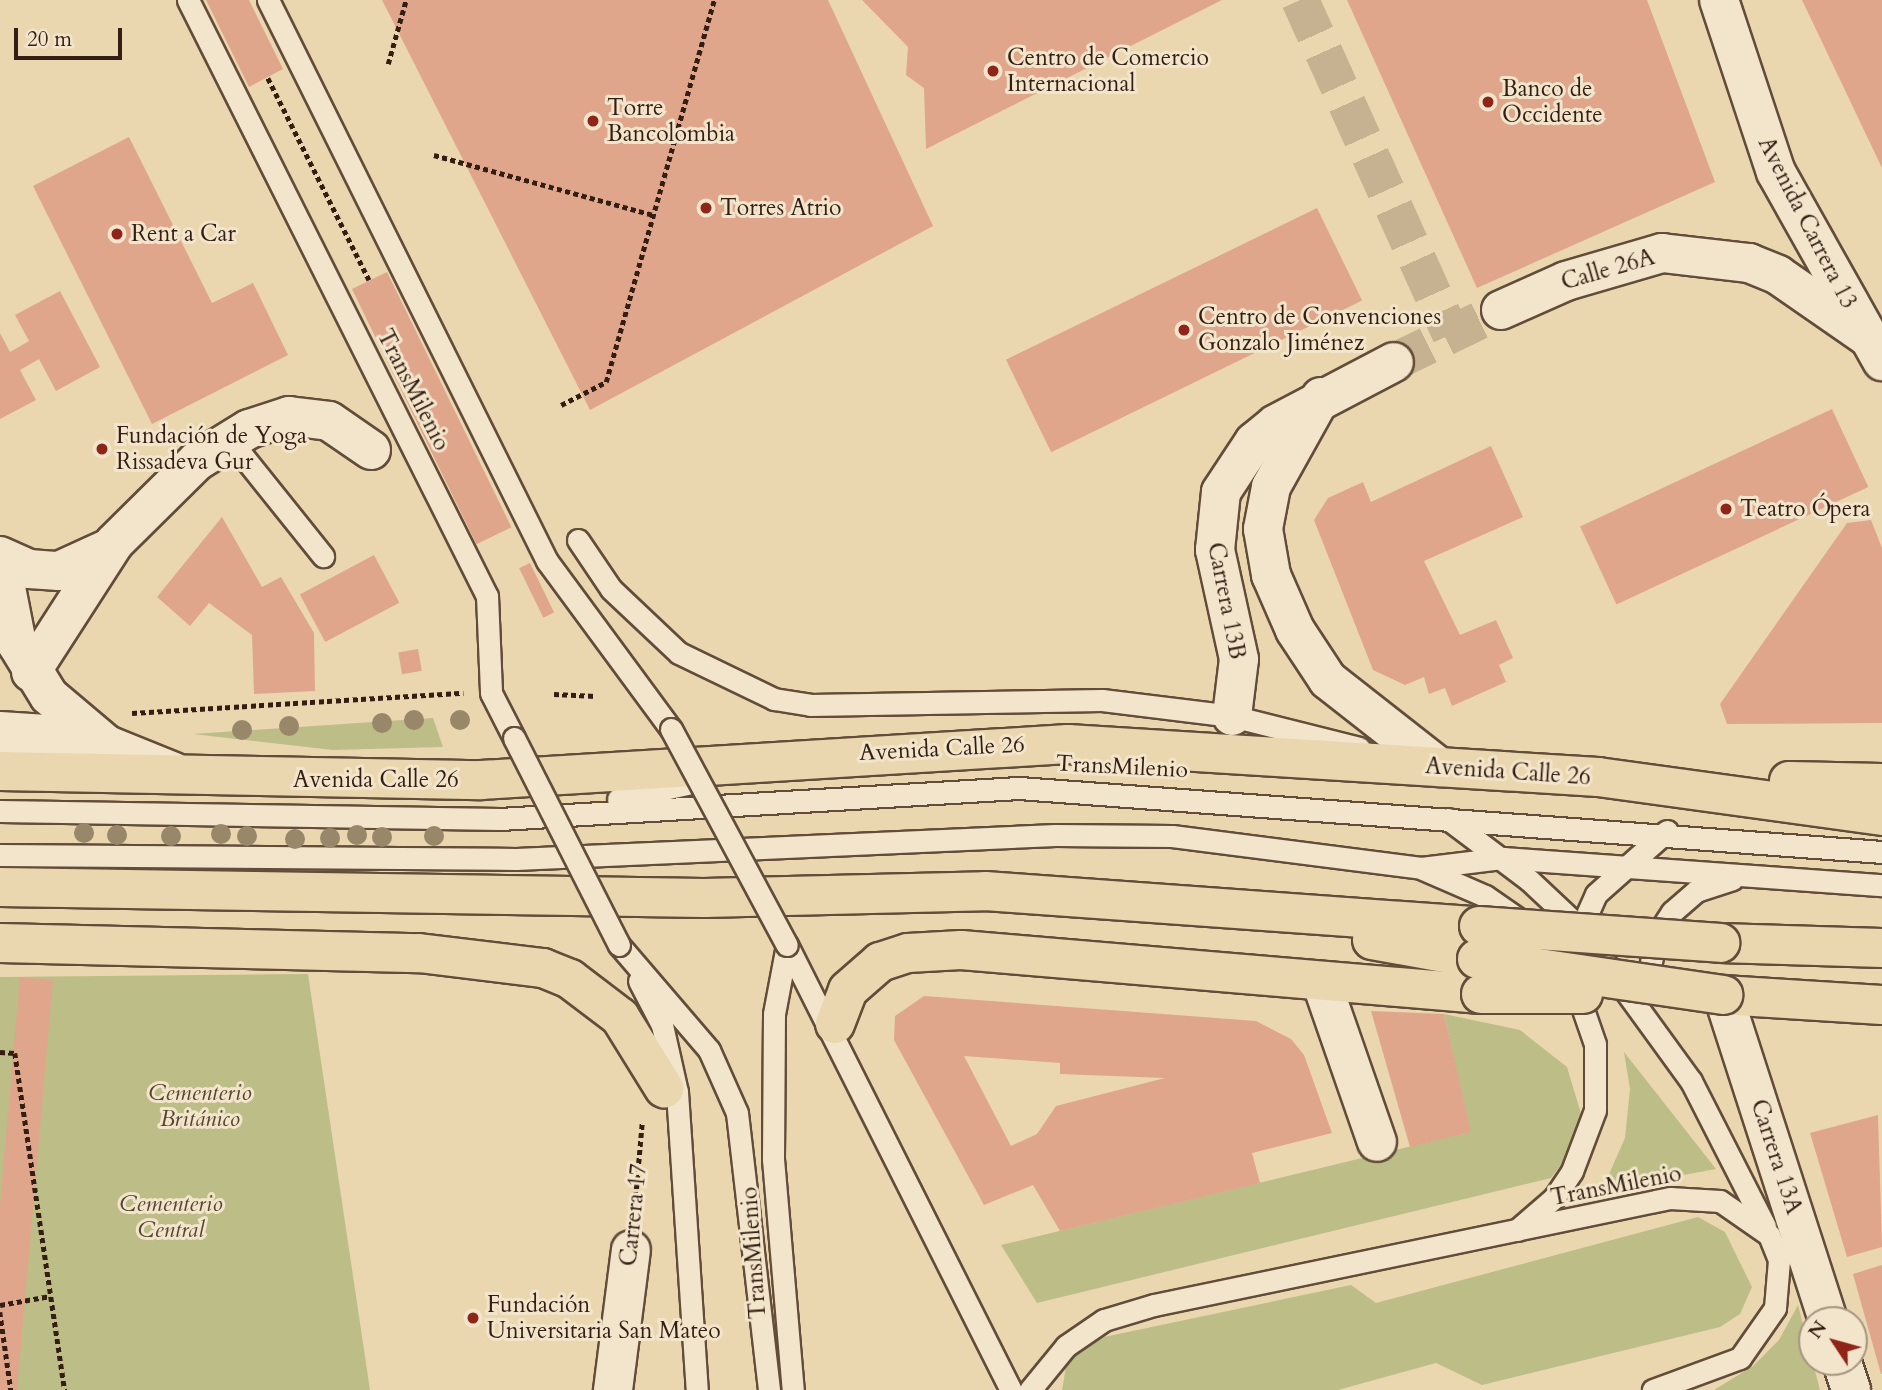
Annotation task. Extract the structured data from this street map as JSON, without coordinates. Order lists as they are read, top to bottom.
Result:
{
  "streets": {
    "main road": ["Avenida Calle 26"],
    "street": [
      "Avenida Carrera 13",
      "Calle 26A",
      "Carrera 13B",
      "Carrera 13A",
      "Carrera 17"
    ],
    "lane": ["TransMilenio"]
  },
  "crossings": [
    ["Avenida Carrera 13", "Calle 26A"],
    ["TransMilenio", "Avenida Calle 26"]
  ],
  "parks": ["Cementerio Británico", "Cementerio Central"],
  "places": [
    "Centro de Comercio Internacional",
    "Banco de Occidente",
    "Torre Bancolombia",
    "Torres Atrio",
    "Rent a Car",
    "Centro de Convenciones Gonzalo Jiménez",
    "Fundación de Yoga Rissadeva Gur",
    "Teatro Ópera",
    "Fundación Universitaria San Mateo"
  ],
  "scale_bar": "20 m",
  "north": "top left"
}
